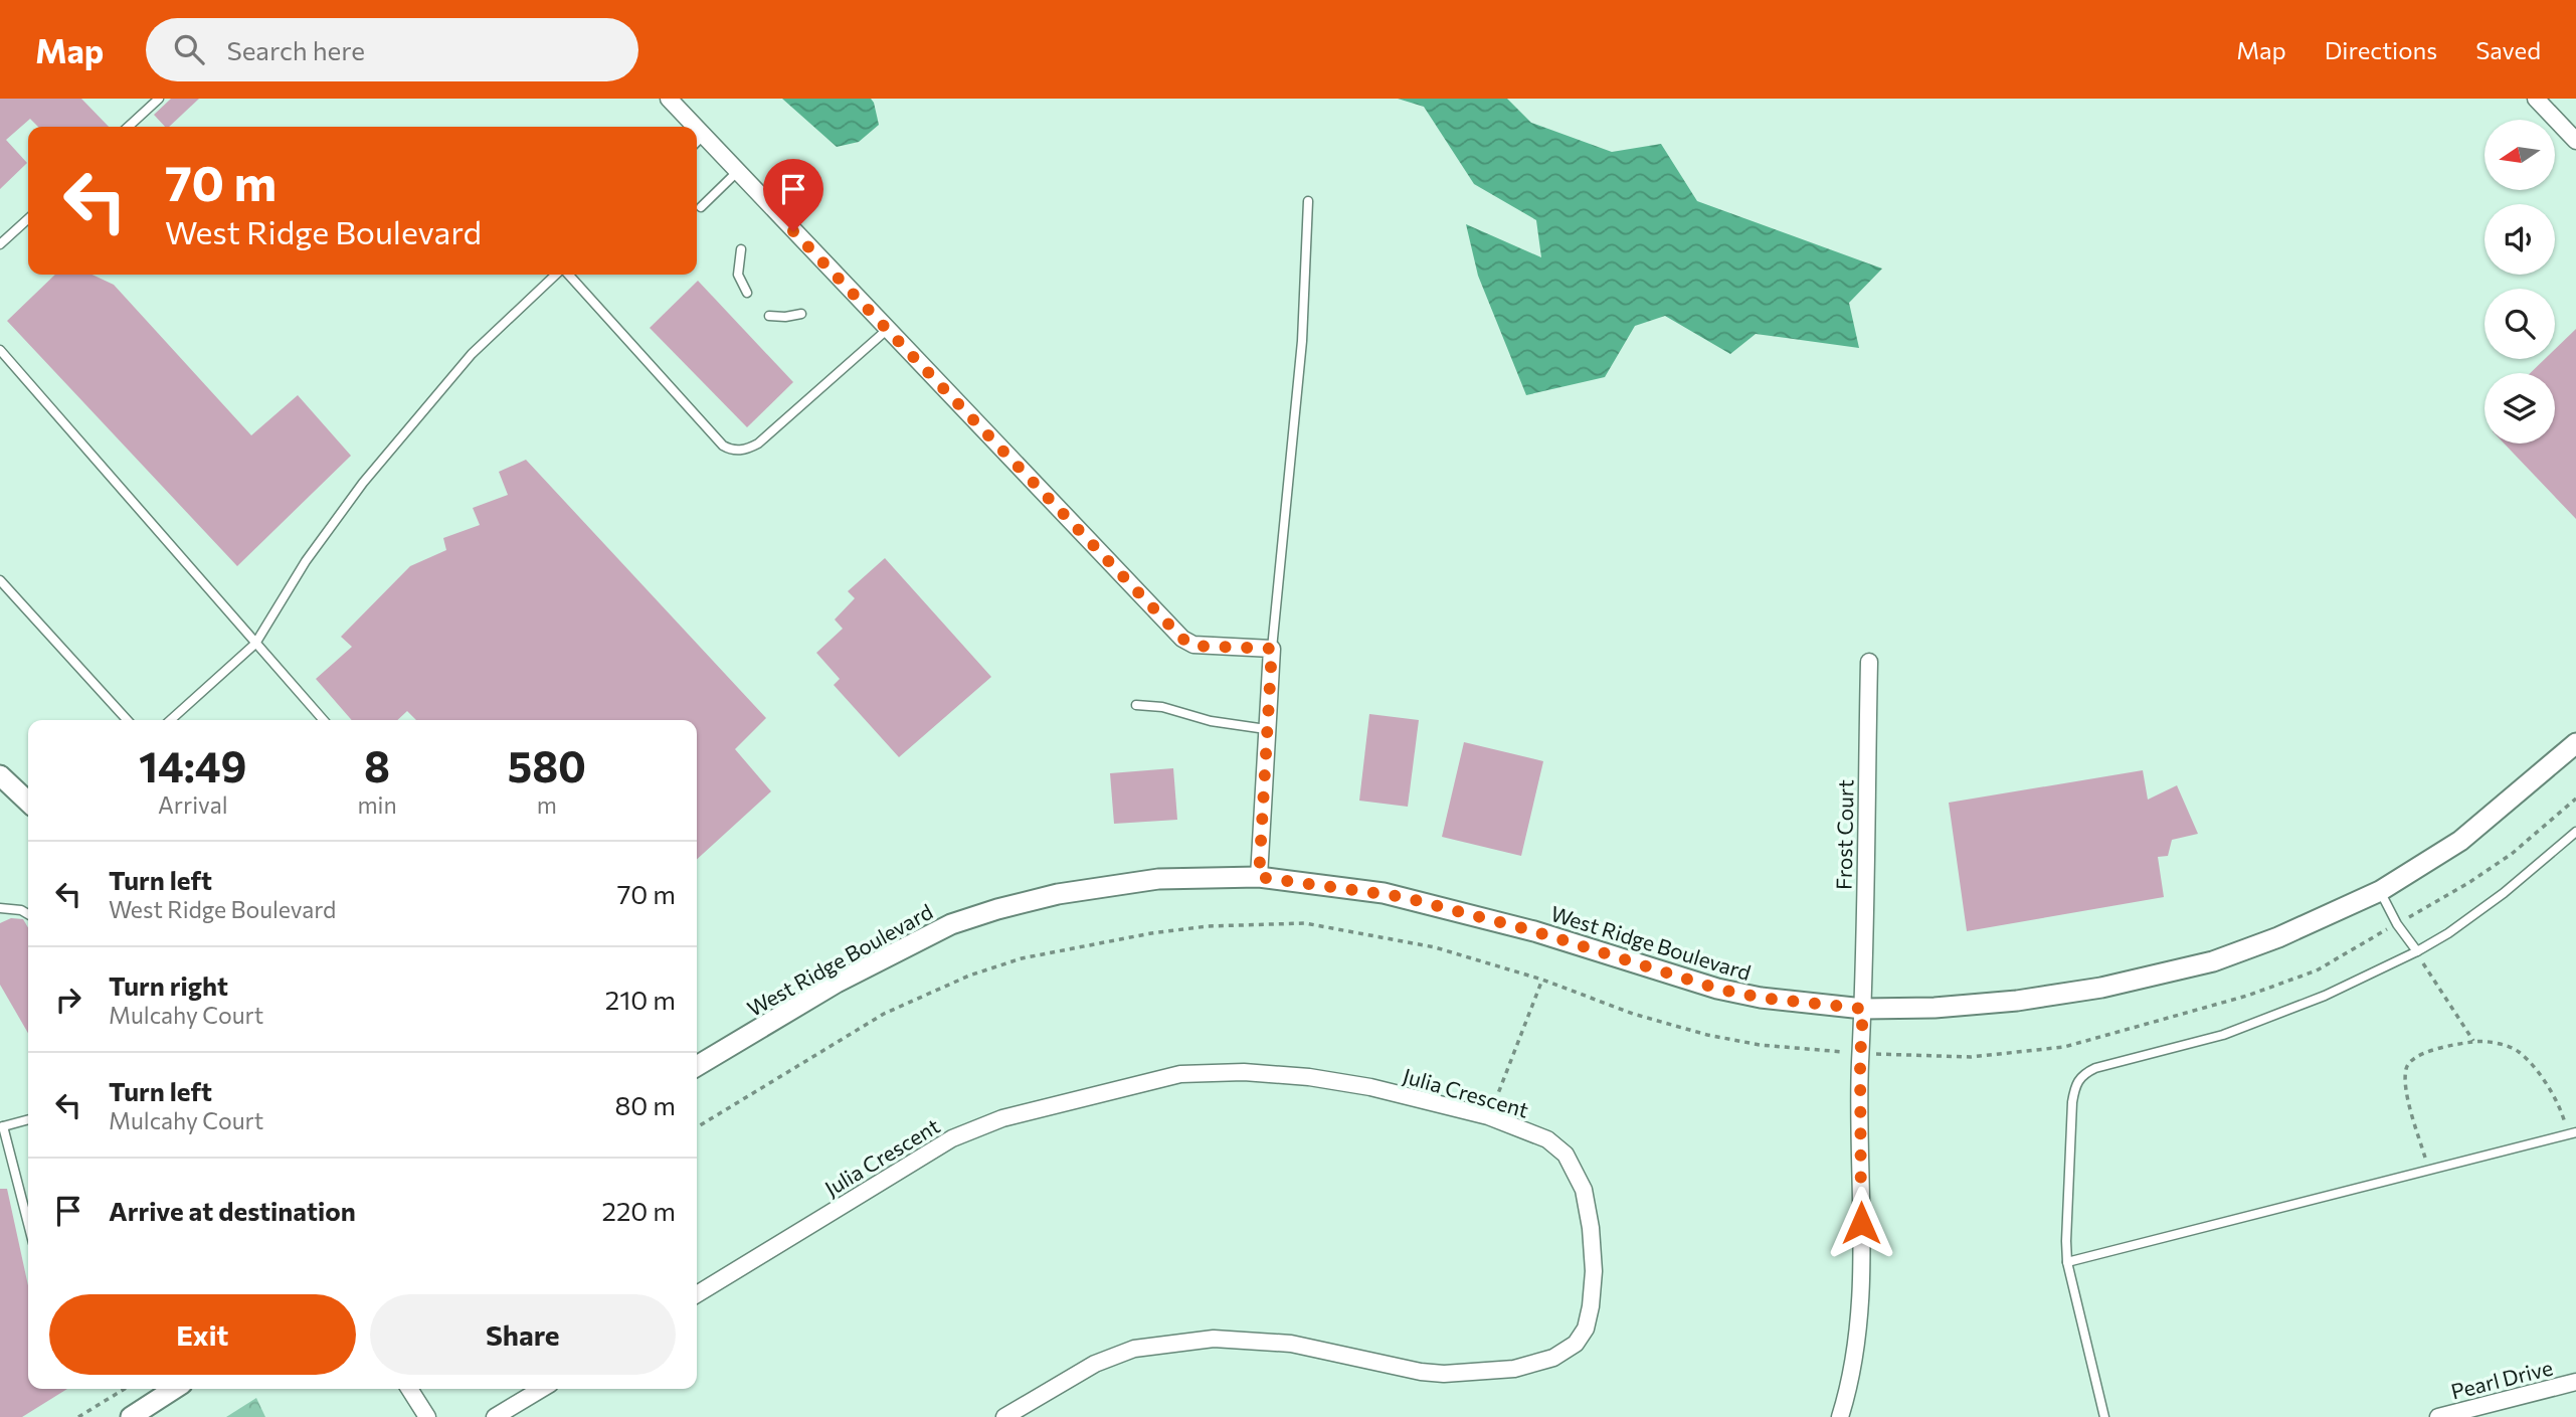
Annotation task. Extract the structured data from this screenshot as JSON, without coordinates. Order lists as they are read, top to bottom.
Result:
{
  "streets": {
    "street": [
      "Frost Court",
      "West Ridge Boulevard",
      "Julia Crescent",
      "Pearl Drive"
    ]
  },
  "crossings": [
    ["Frost Court", "West Ridge Boulevard"]
  ],
  "north": "left",
  "page": {
    "header": "Map",
    "search": "Search here",
    "nav": ["Map", "Directions", "Saved"],
    "turn": ["70 m", "West Ridge Boulevard"],
    "eta": [
      "14:49",
      "Arrival",
      "8",
      "min",
      "580",
      "m"
    ],
    "list": [
      {
        "name": "Turn left",
        "note": "West Ridge Boulevard",
        "value": "70 m"
      },
      {
        "name": "Turn right",
        "note": "Mulcahy Court",
        "value": "210 m"
      },
      {
        "name": "Turn left",
        "note": "Mulcahy Court",
        "value": "80 m"
      },
      {
        "name": "Arrive at destination",
        "value": "220 m"
      }
    ],
    "buttons": ["Exit", "Share"]
  }
}
